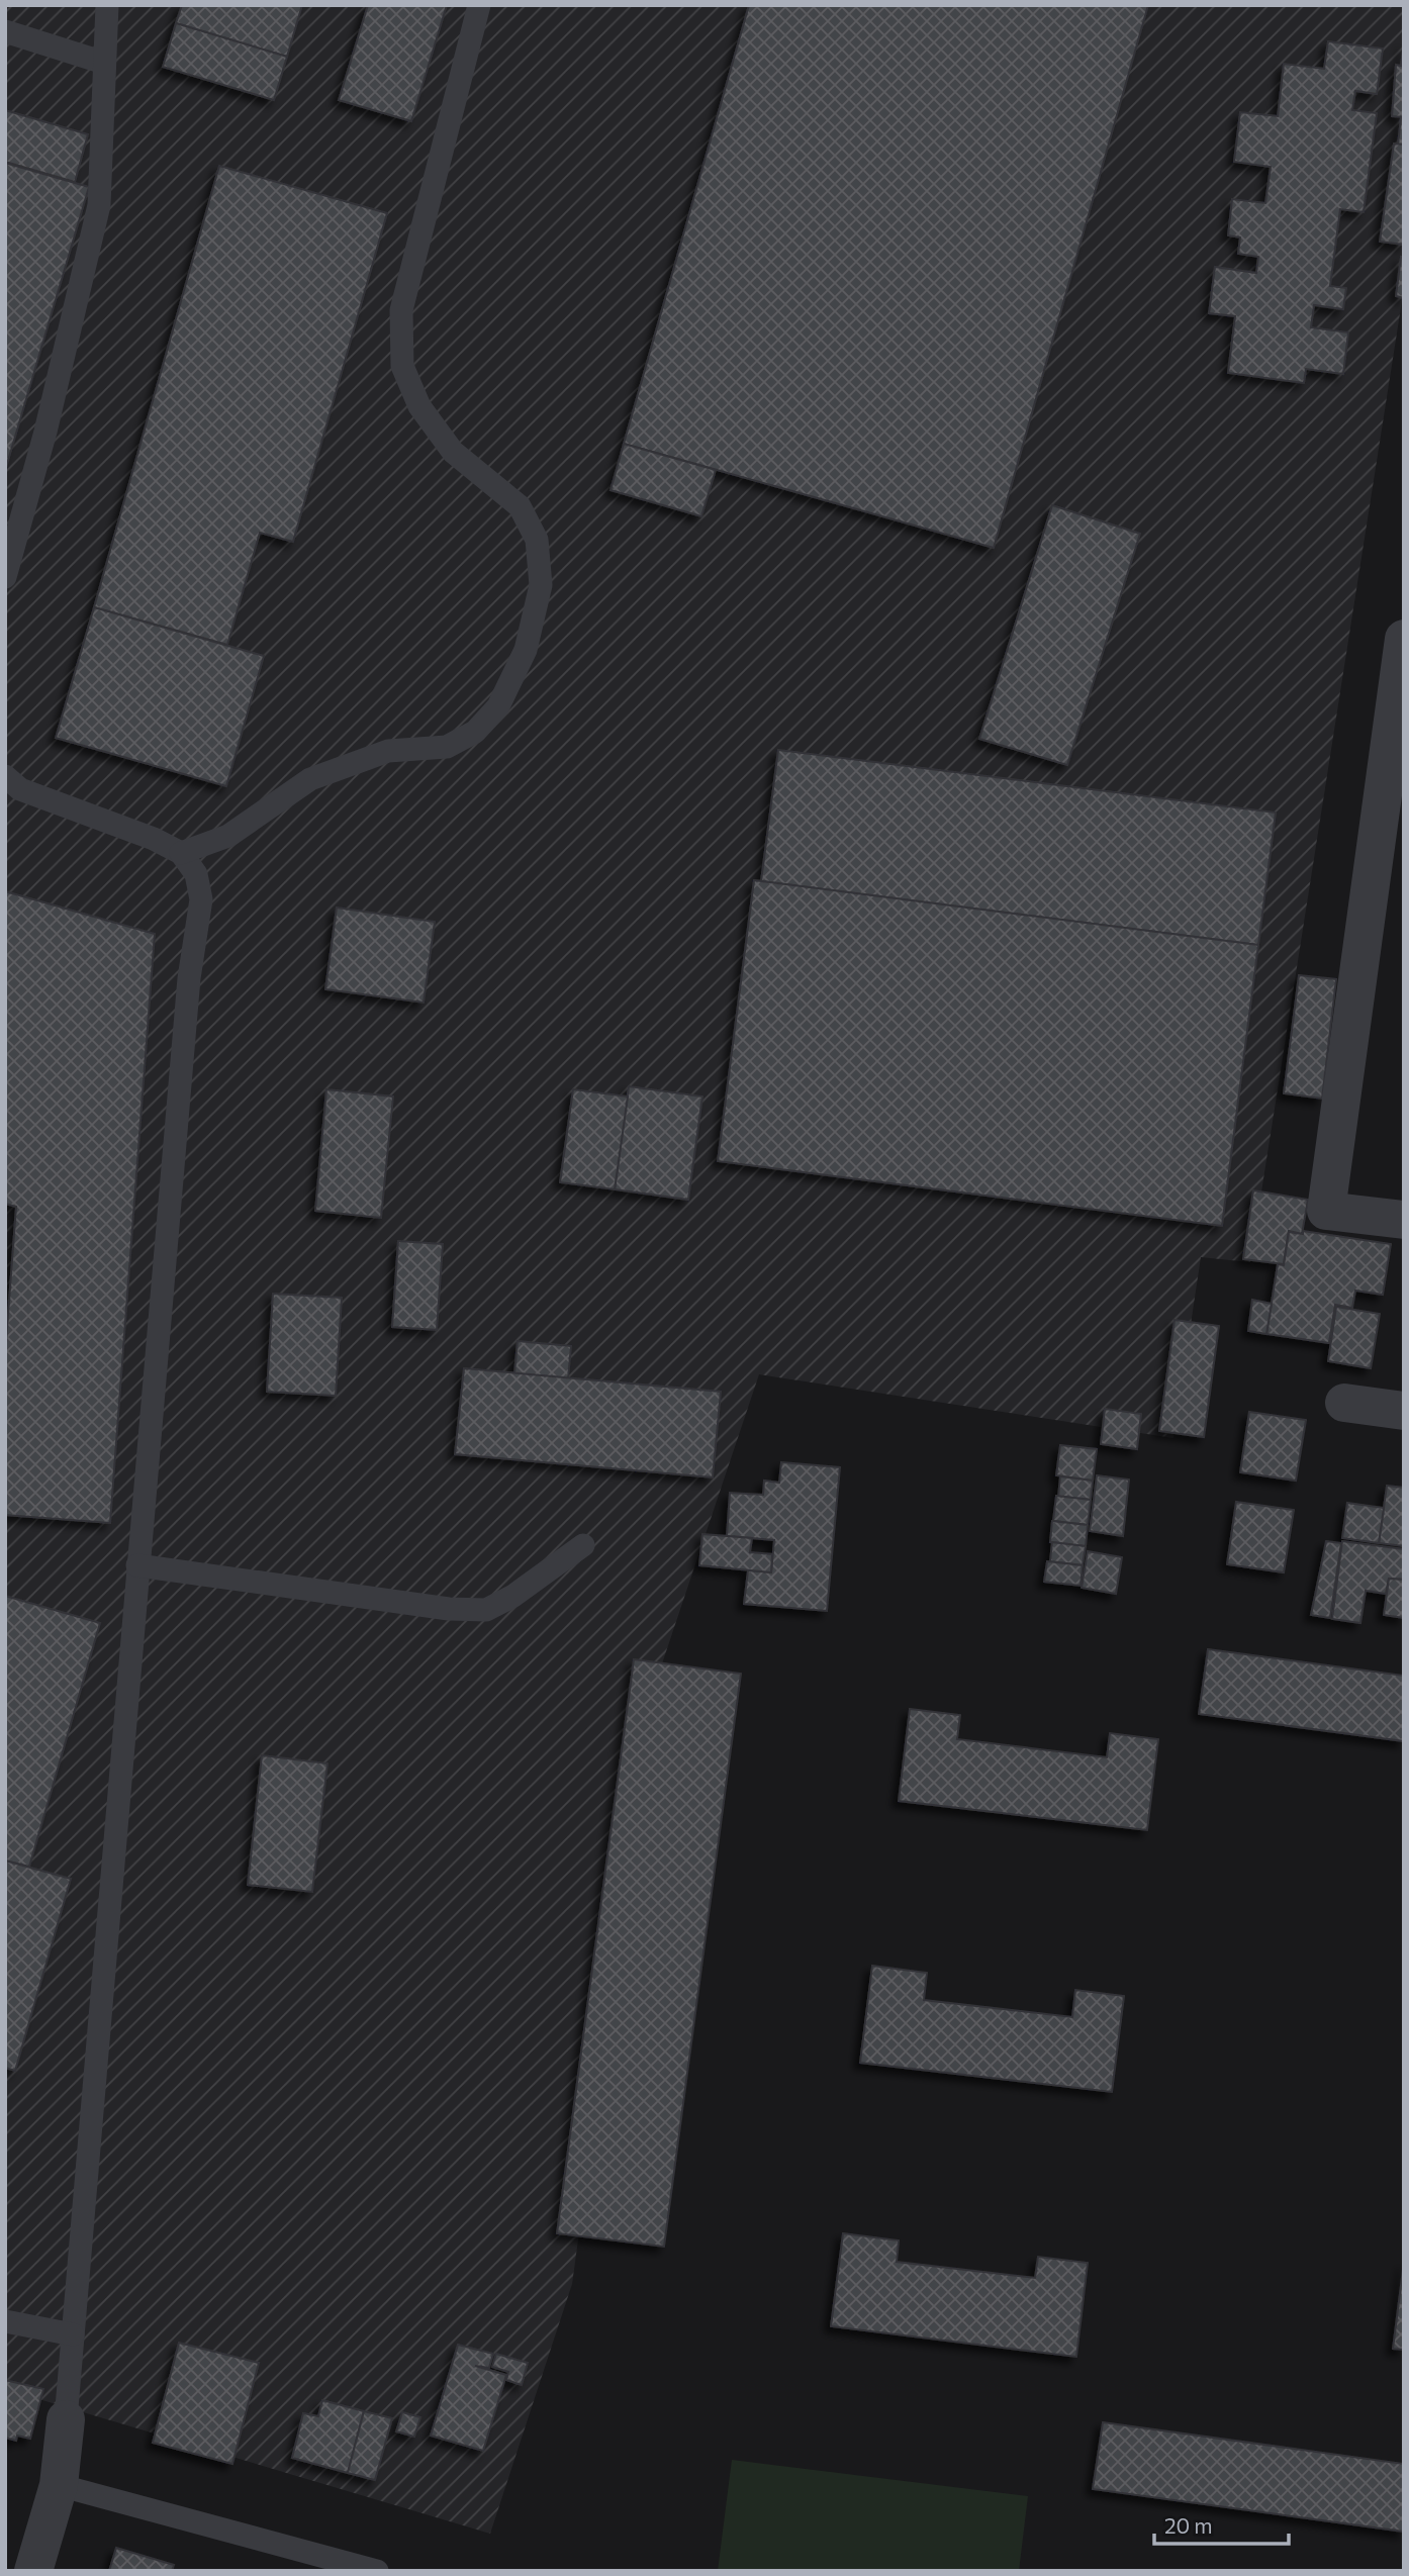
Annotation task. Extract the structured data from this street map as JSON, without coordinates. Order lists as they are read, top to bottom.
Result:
{
  "scale_bar": "20 m"
}
